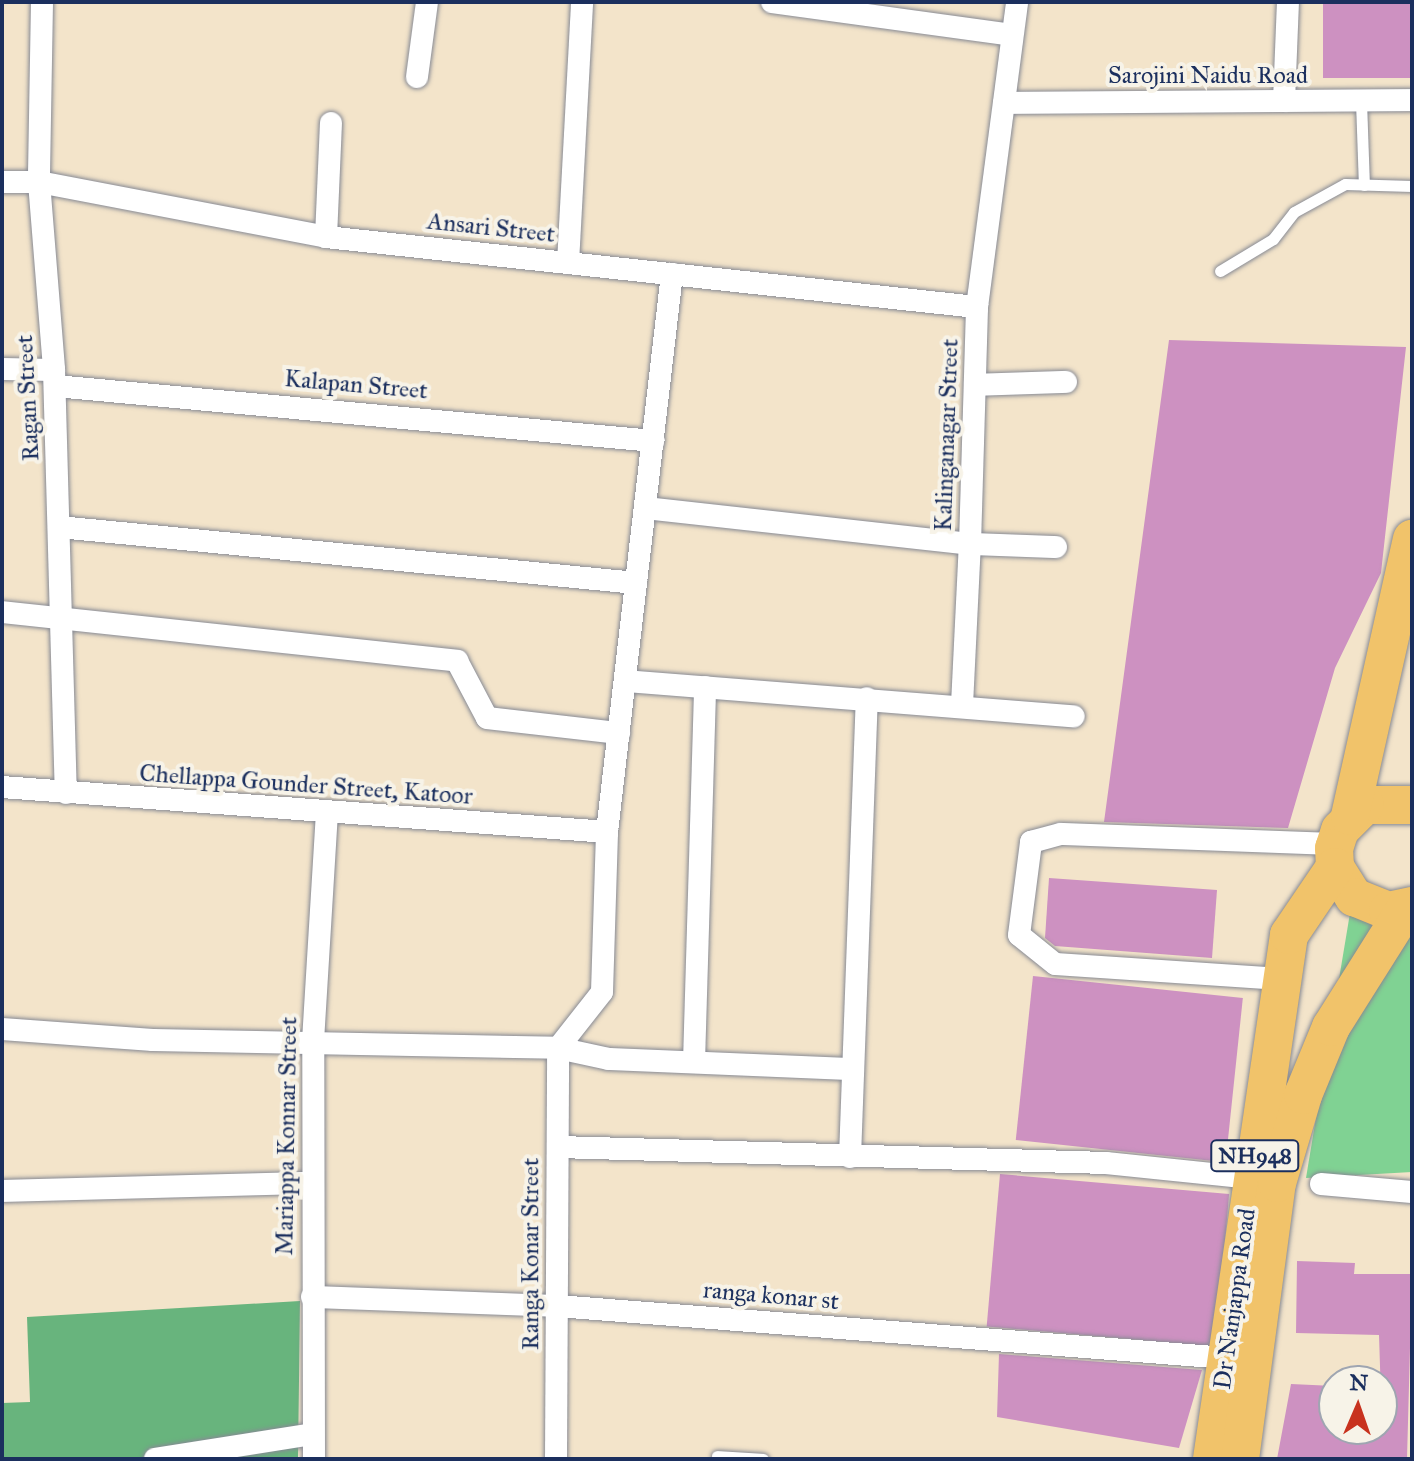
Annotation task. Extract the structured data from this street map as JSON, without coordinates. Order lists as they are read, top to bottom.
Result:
{
  "streets": {
    "highway": ["NH948", "Dr Nanjappa Road"],
    "street": [
      "Sarojini Naidu Road",
      "Ansari Street",
      "Kalapan Street",
      "Ragan Street",
      "Kalinganagar Street",
      "Chellappa Gounder Street, Katoor",
      "Mariappa Konnar Street",
      "Ranga Konar Street",
      "ranga konar st"
    ]
  },
  "crossings": [
    ["Sarojini Naidu Road", "Kalinganagar Street"],
    ["Ansari Street", "Ragan Street"],
    ["Ansari Street", "Kalinganagar Street"],
    ["Kalapan Street", "Ragan Street"],
    ["Ragan Street", "Chellappa Gounder Street, Katoor"],
    ["Chellappa Gounder Street, Katoor", "Mariappa Konnar Street"],
    ["Mariappa Konnar Street", "ranga konar st"],
    ["NH948", "Dr Nanjappa Road"],
    ["Ranga Konar Street", "ranga konar st"],
    ["ranga konar st", "Dr Nanjappa Road"]
  ],
  "north": "top"
}
